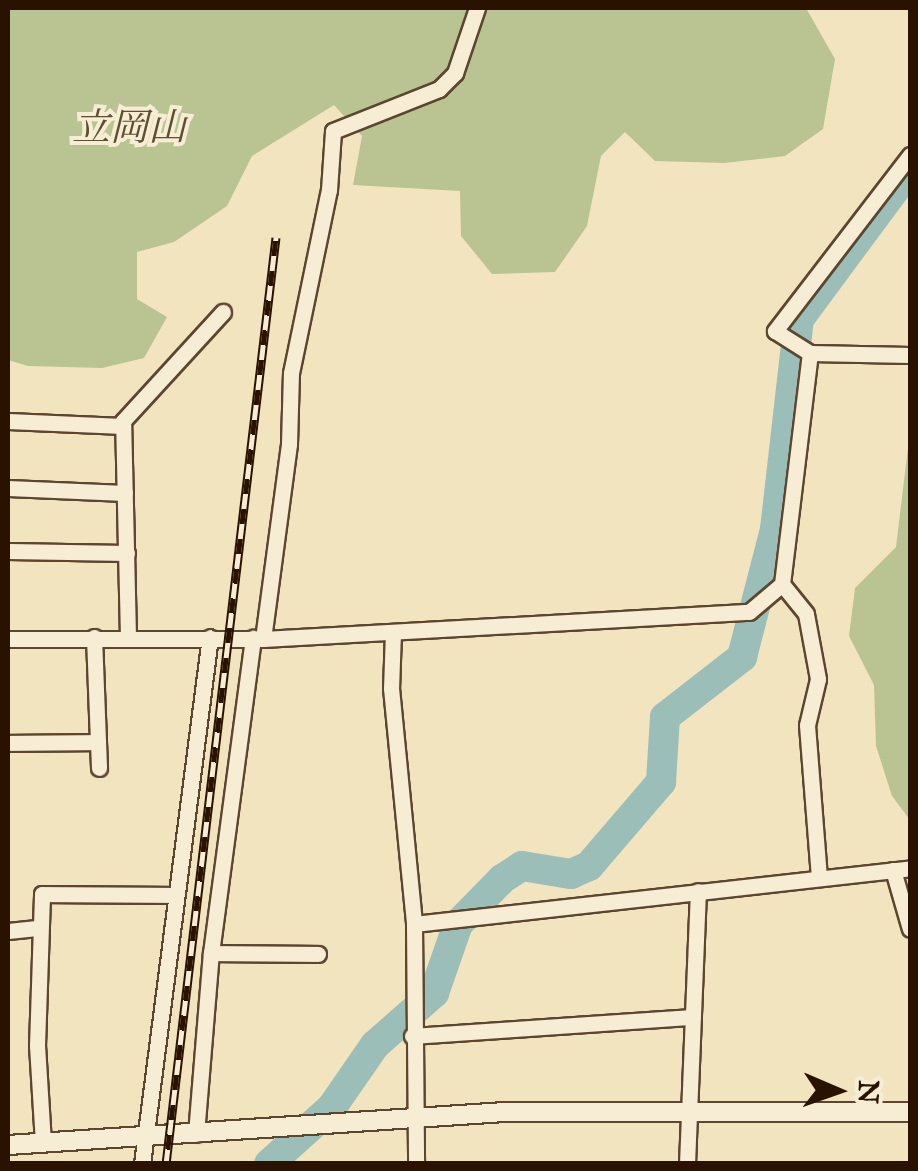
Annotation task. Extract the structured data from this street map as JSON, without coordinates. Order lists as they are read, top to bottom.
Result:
{
  "parks": ["立岡山"],
  "north": "right"
}
